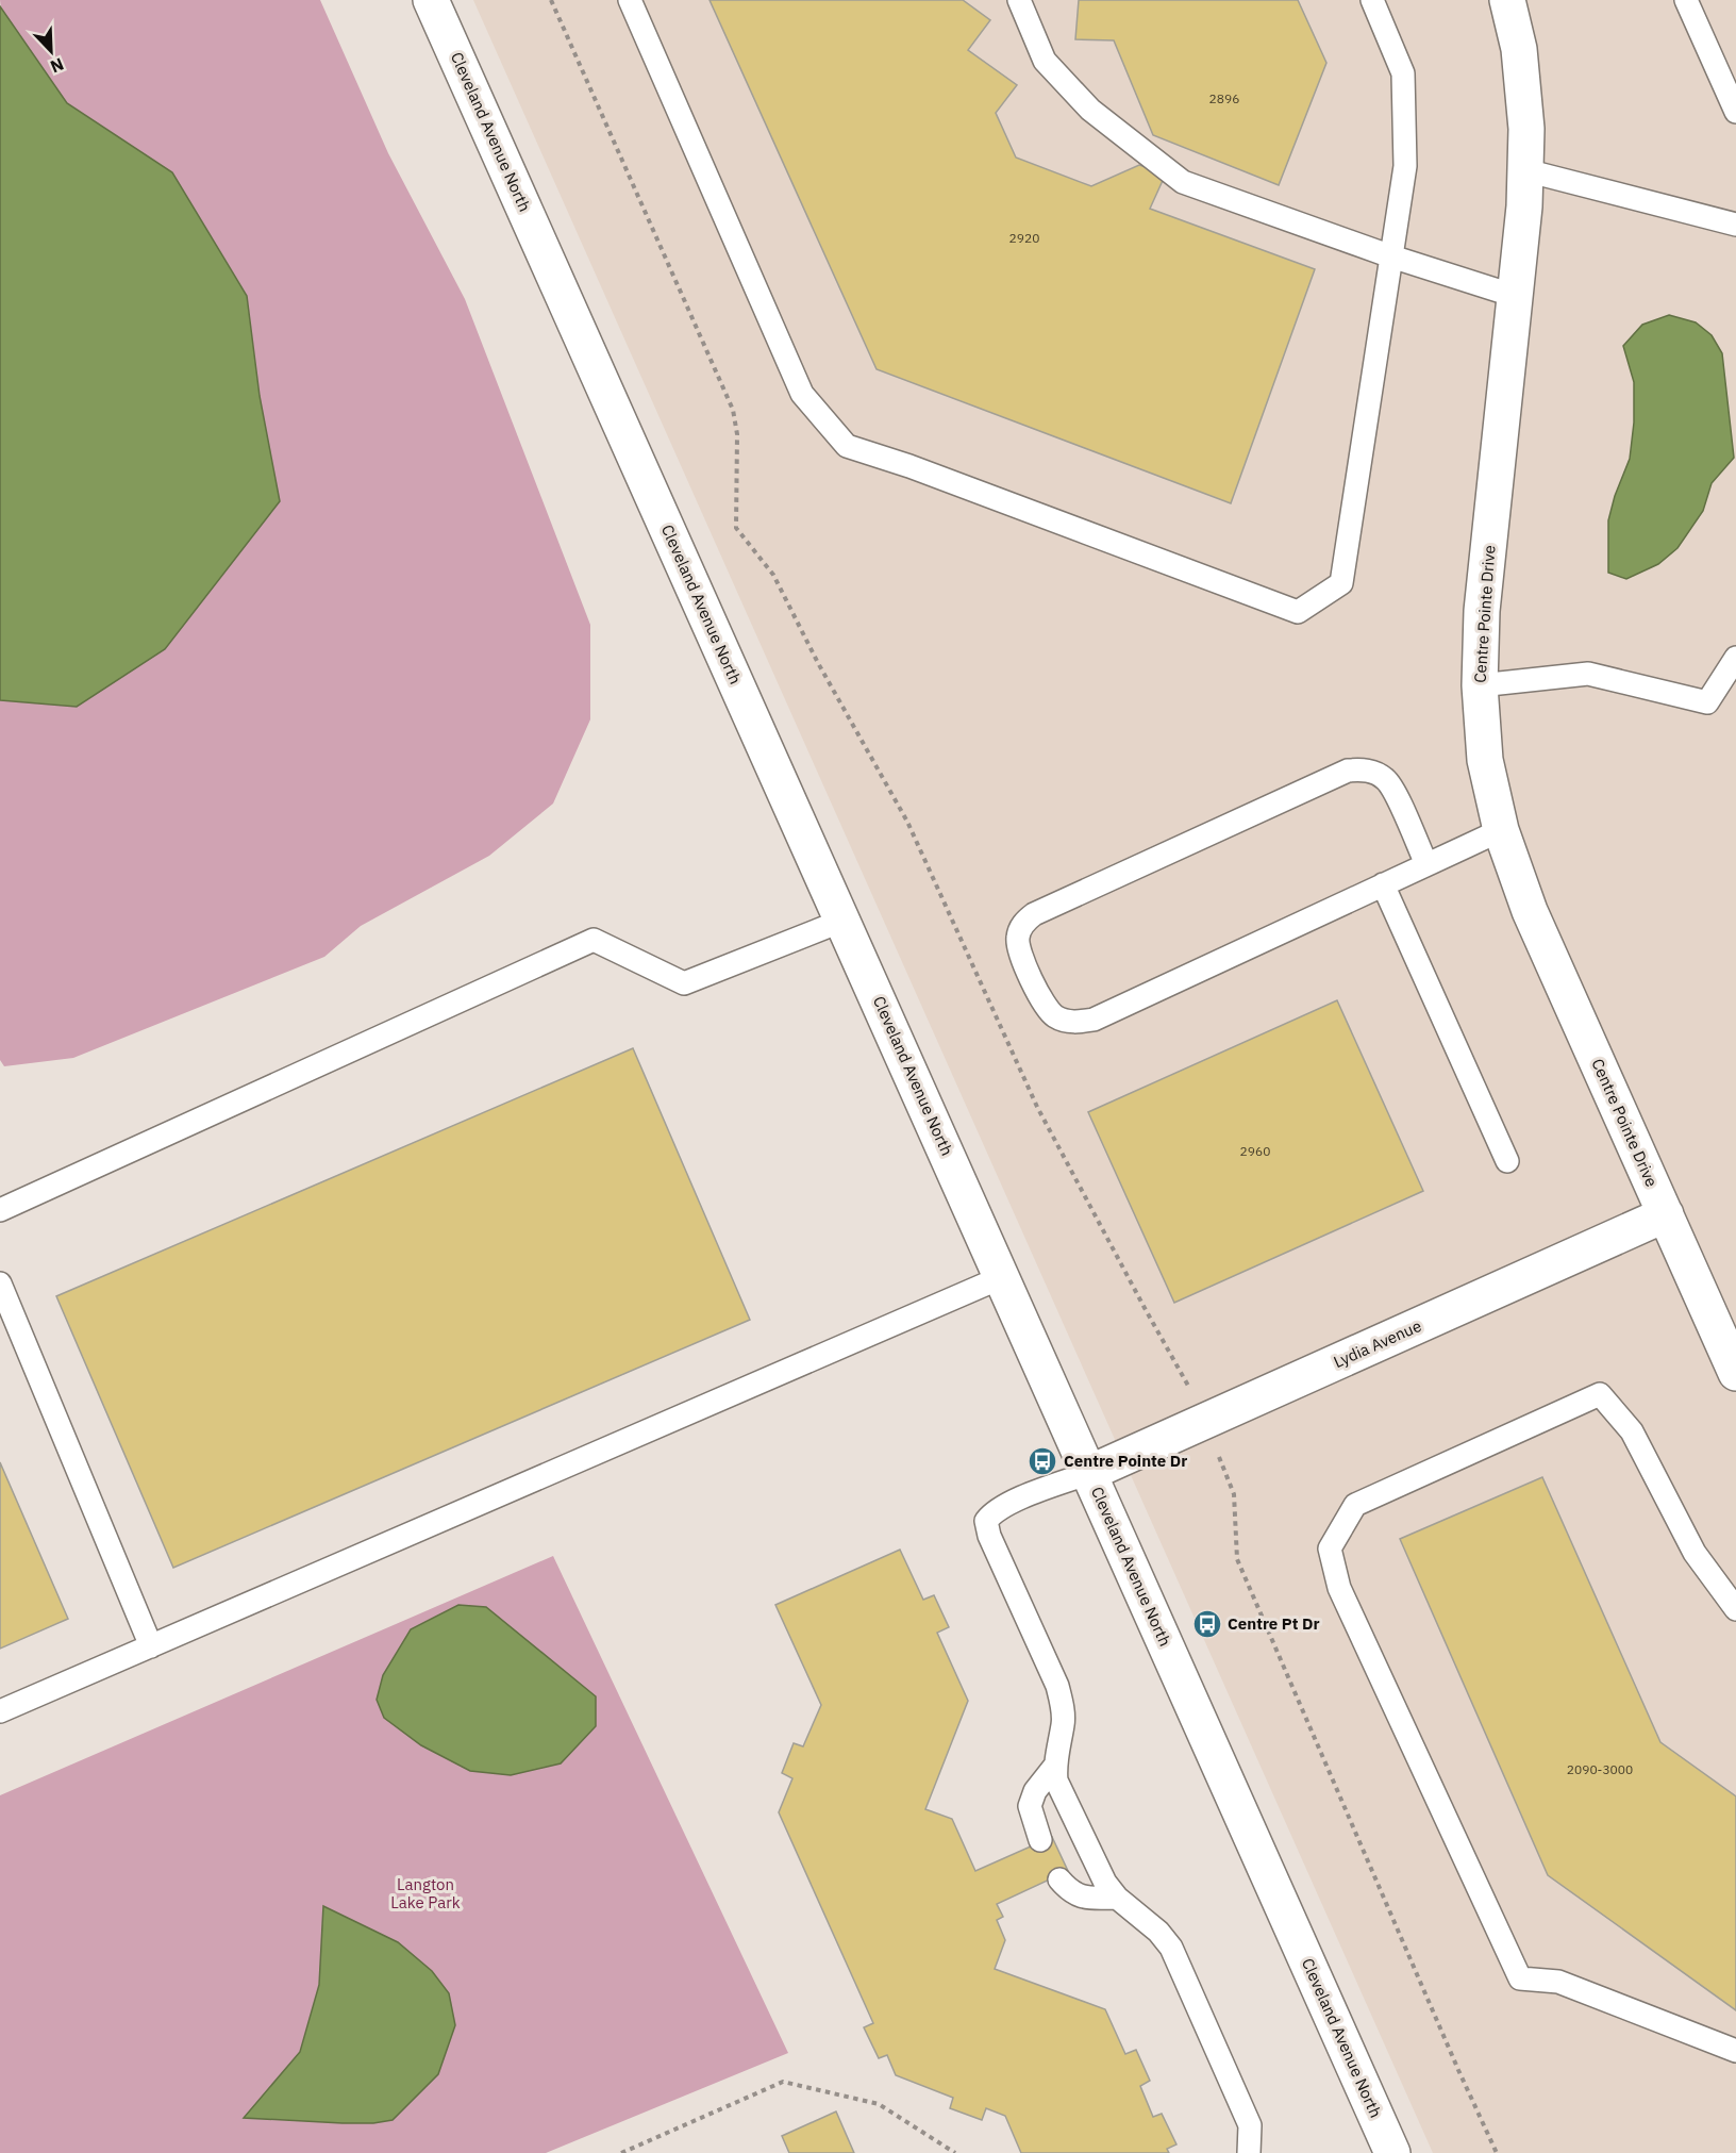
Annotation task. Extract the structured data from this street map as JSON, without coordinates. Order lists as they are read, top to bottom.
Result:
{
  "streets": {
    "street": ["Cleveland Avenue North", "Centre Pointe Drive", "Lydia Avenue"]
  },
  "crossings": [
    ["Cleveland Avenue North", "Lydia Avenue"],
    ["Centre Pointe Drive", "Lydia Avenue"]
  ],
  "parks": ["Langton Lake Park"],
  "places": {
    "bus stop": ["Centre Pointe Dr", "Centre Pt Dr"]
  },
  "house_numbers": [
    "2896",
    "2920",
    "2960",
    "2090-3000"
  ],
  "north": "bottom right"
}
